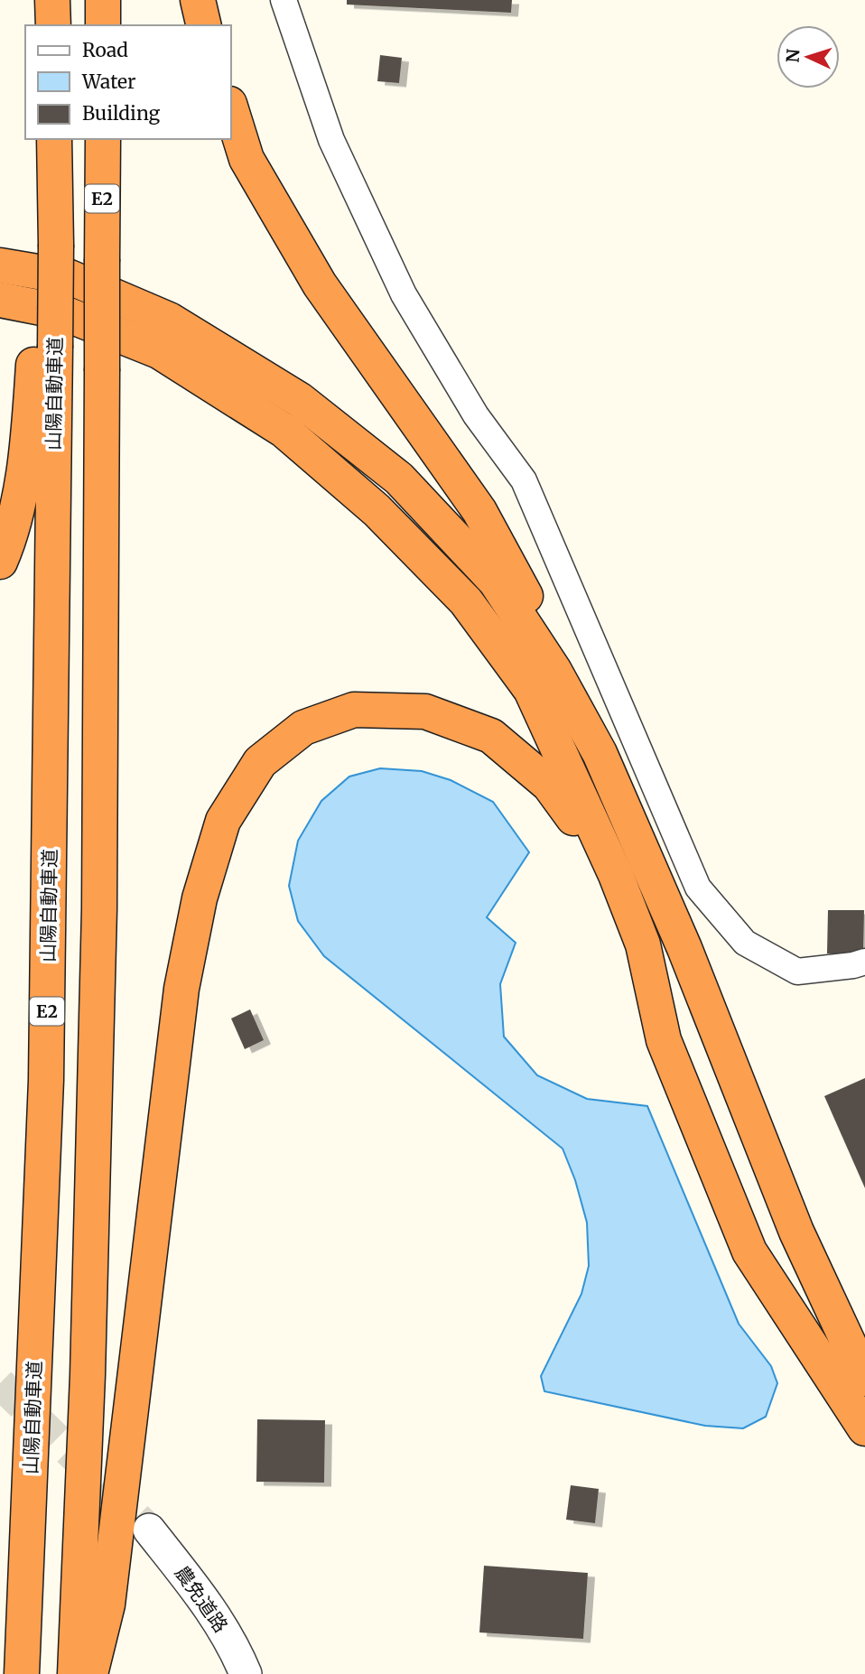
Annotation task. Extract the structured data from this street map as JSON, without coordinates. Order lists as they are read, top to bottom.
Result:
{
  "streets": {
    "highway": ["E2", "山陽自動車道"],
    "street": ["農免道路"]
  },
  "legend": ["Road", "Water", "Building"],
  "north": "left"
}
